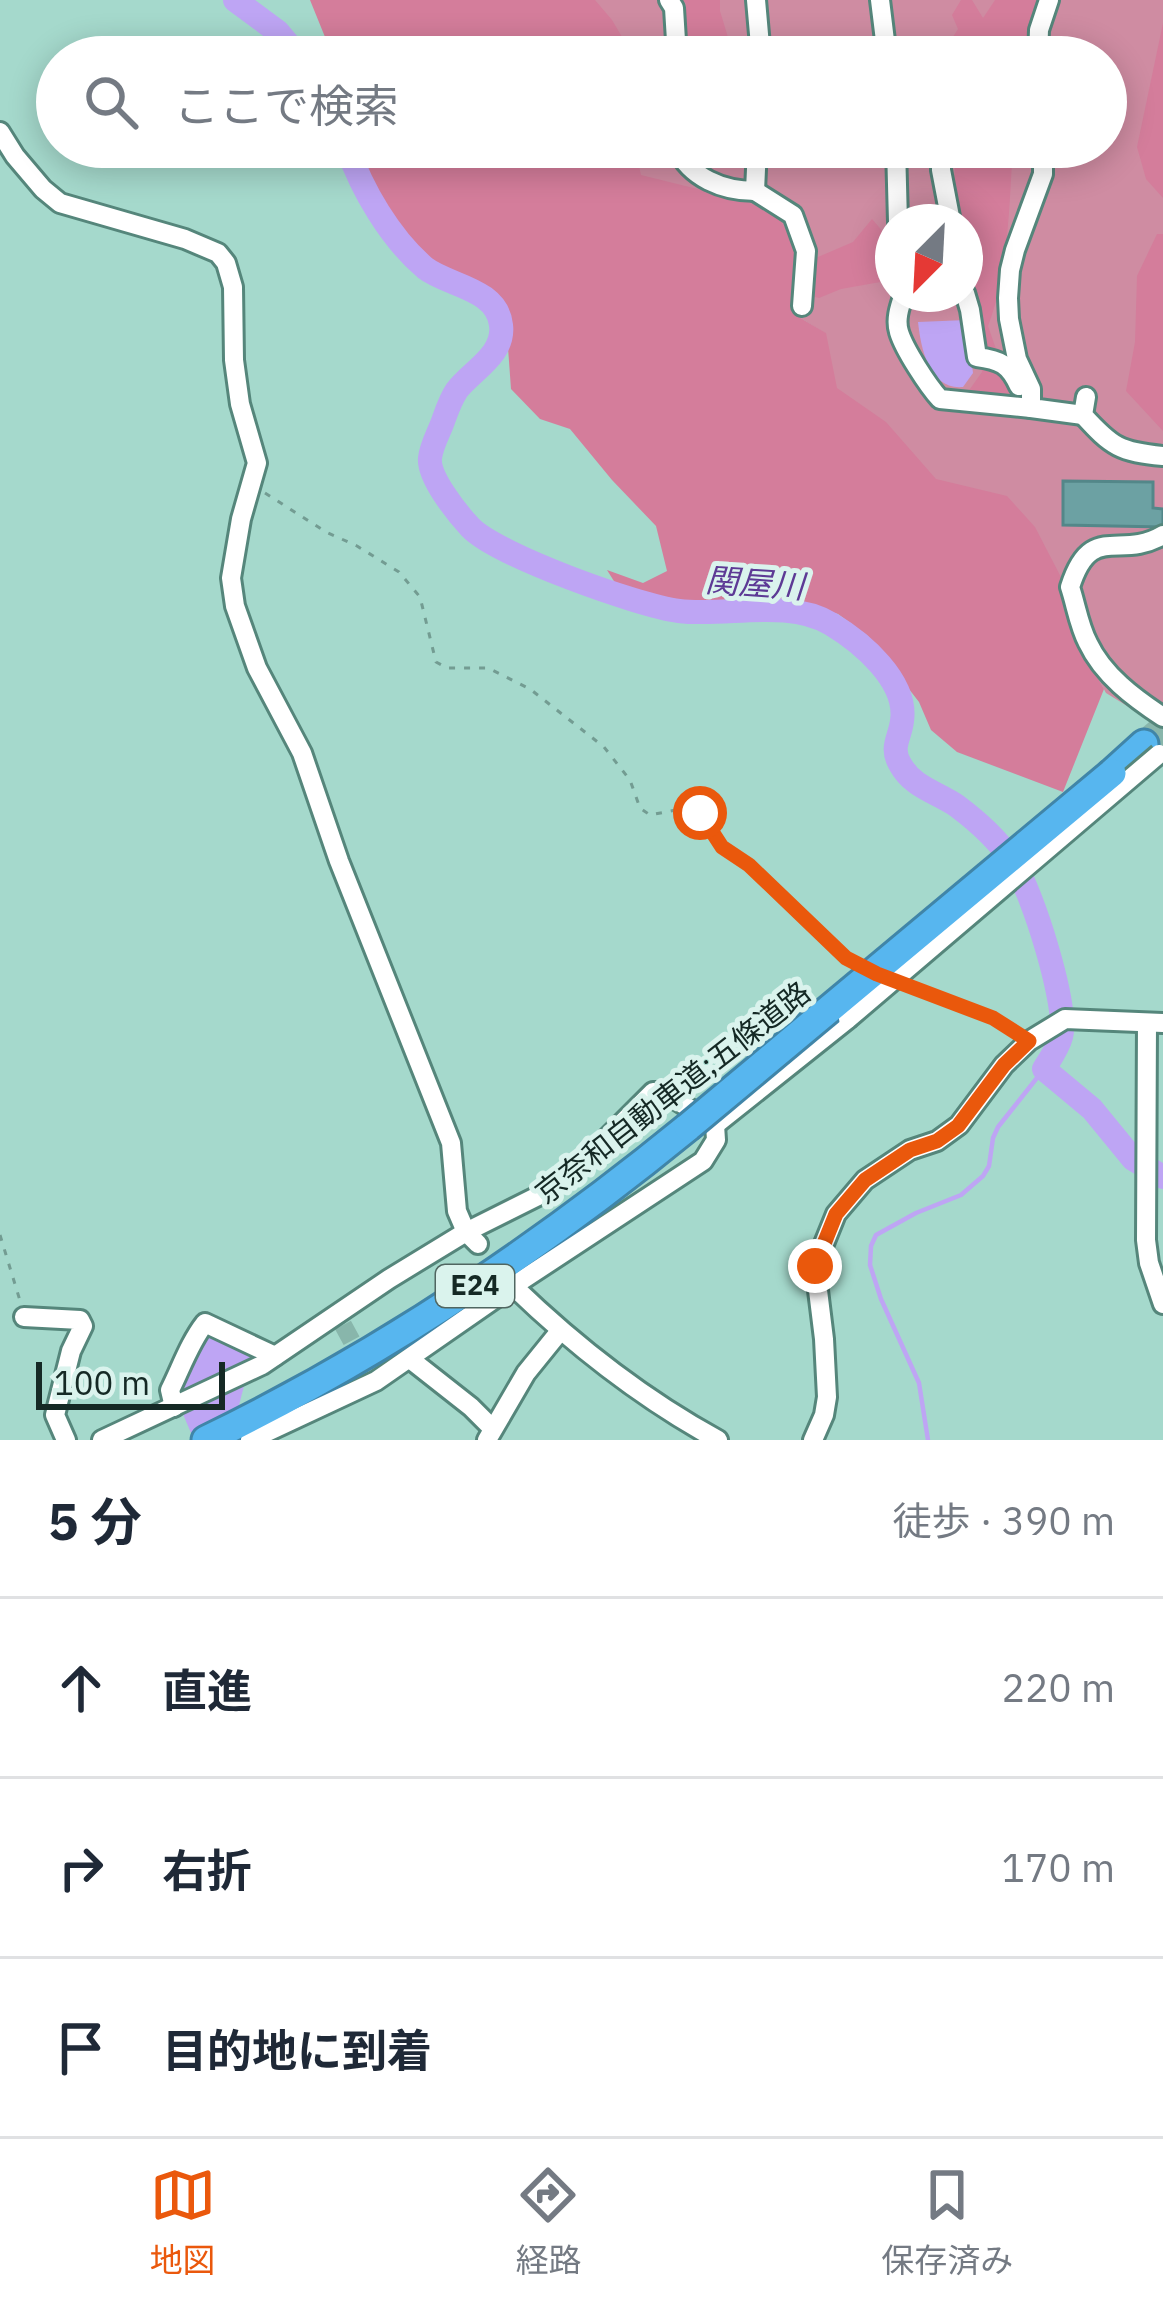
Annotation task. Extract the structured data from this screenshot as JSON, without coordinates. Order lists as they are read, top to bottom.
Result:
{
  "streets": {
    "highway": ["京奈和自動車道;五條道路", "E24"]
  },
  "water": ["関屋川"],
  "scale_bar": "100 m",
  "north": "bottom left",
  "page": {
    "search": "ここで検索",
    "scale": "100 m",
    "heading": ["5 分", "徒歩 · 390 m"],
    "list": [
      ["直進", "220 m"],
      ["右折", "170 m"],
      "目的地に到着"
    ],
    "nav": ["地図", "経路", "保存済み"]
  }
}
